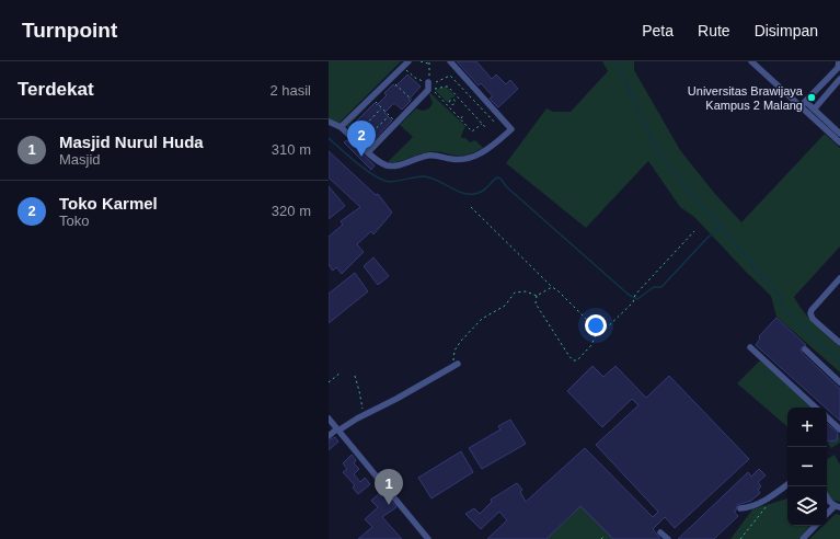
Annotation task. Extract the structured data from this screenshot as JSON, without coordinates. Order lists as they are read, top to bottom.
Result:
{
  "places": ["Universitas Brawijaya Kampus 2 Malang"],
  "page": {
    "header": "Turnpoint",
    "nav": ["Peta", "Rute", "Disimpan"],
    "heading": ["Terdekat", "2 hasil"],
    "list": [
      {
        "mark": "1",
        "name": "Masjid Nurul Huda",
        "note": "Masjid",
        "value": "310 m"
      },
      {
        "mark": "2",
        "name": "Toko Karmel",
        "note": "Toko",
        "value": "320 m"
      }
    ],
    "pins": ["2", "1"],
    "map_buttons": ["+", "−"]
  }
}
